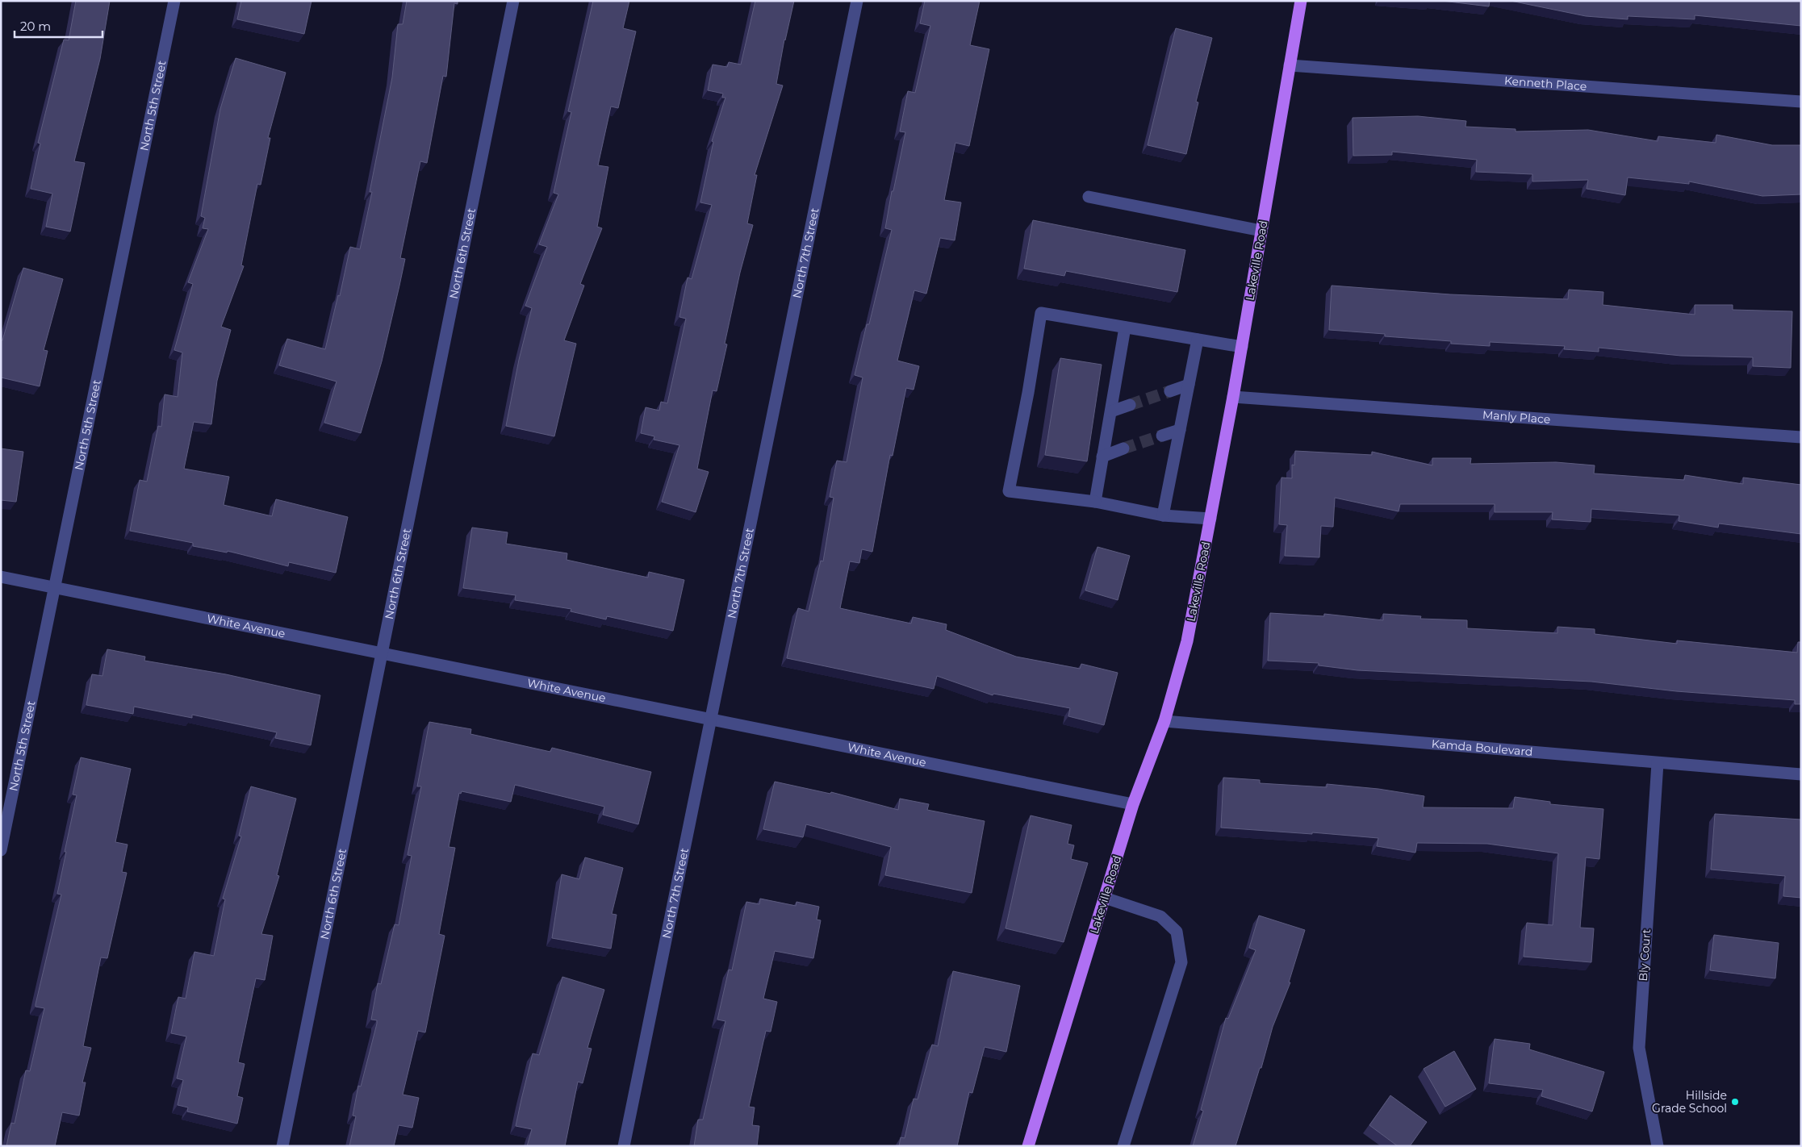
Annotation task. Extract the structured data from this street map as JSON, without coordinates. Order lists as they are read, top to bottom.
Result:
{
  "streets": {
    "main road": ["Lakeville Road"],
    "street": [
      "Kenneth Place",
      "North 5th Street",
      "North 6th Street",
      "North 7th Street",
      "Manly Place",
      "White Avenue",
      "Kamda Boulevard",
      "Bly Court"
    ]
  },
  "crossings": [
    ["Kenneth Place", "Lakeville Road"],
    ["North 5th Street", "White Avenue"],
    ["North 6th Street", "White Avenue"],
    ["North 7th Street", "White Avenue"],
    ["Lakeville Road", "Manly Place"],
    ["Lakeville Road", "White Avenue"],
    ["Lakeville Road", "Kamda Boulevard"],
    ["Kamda Boulevard", "Bly Court"]
  ],
  "places": ["Hillside Grade School"],
  "scale_bar": "20 m"
}
